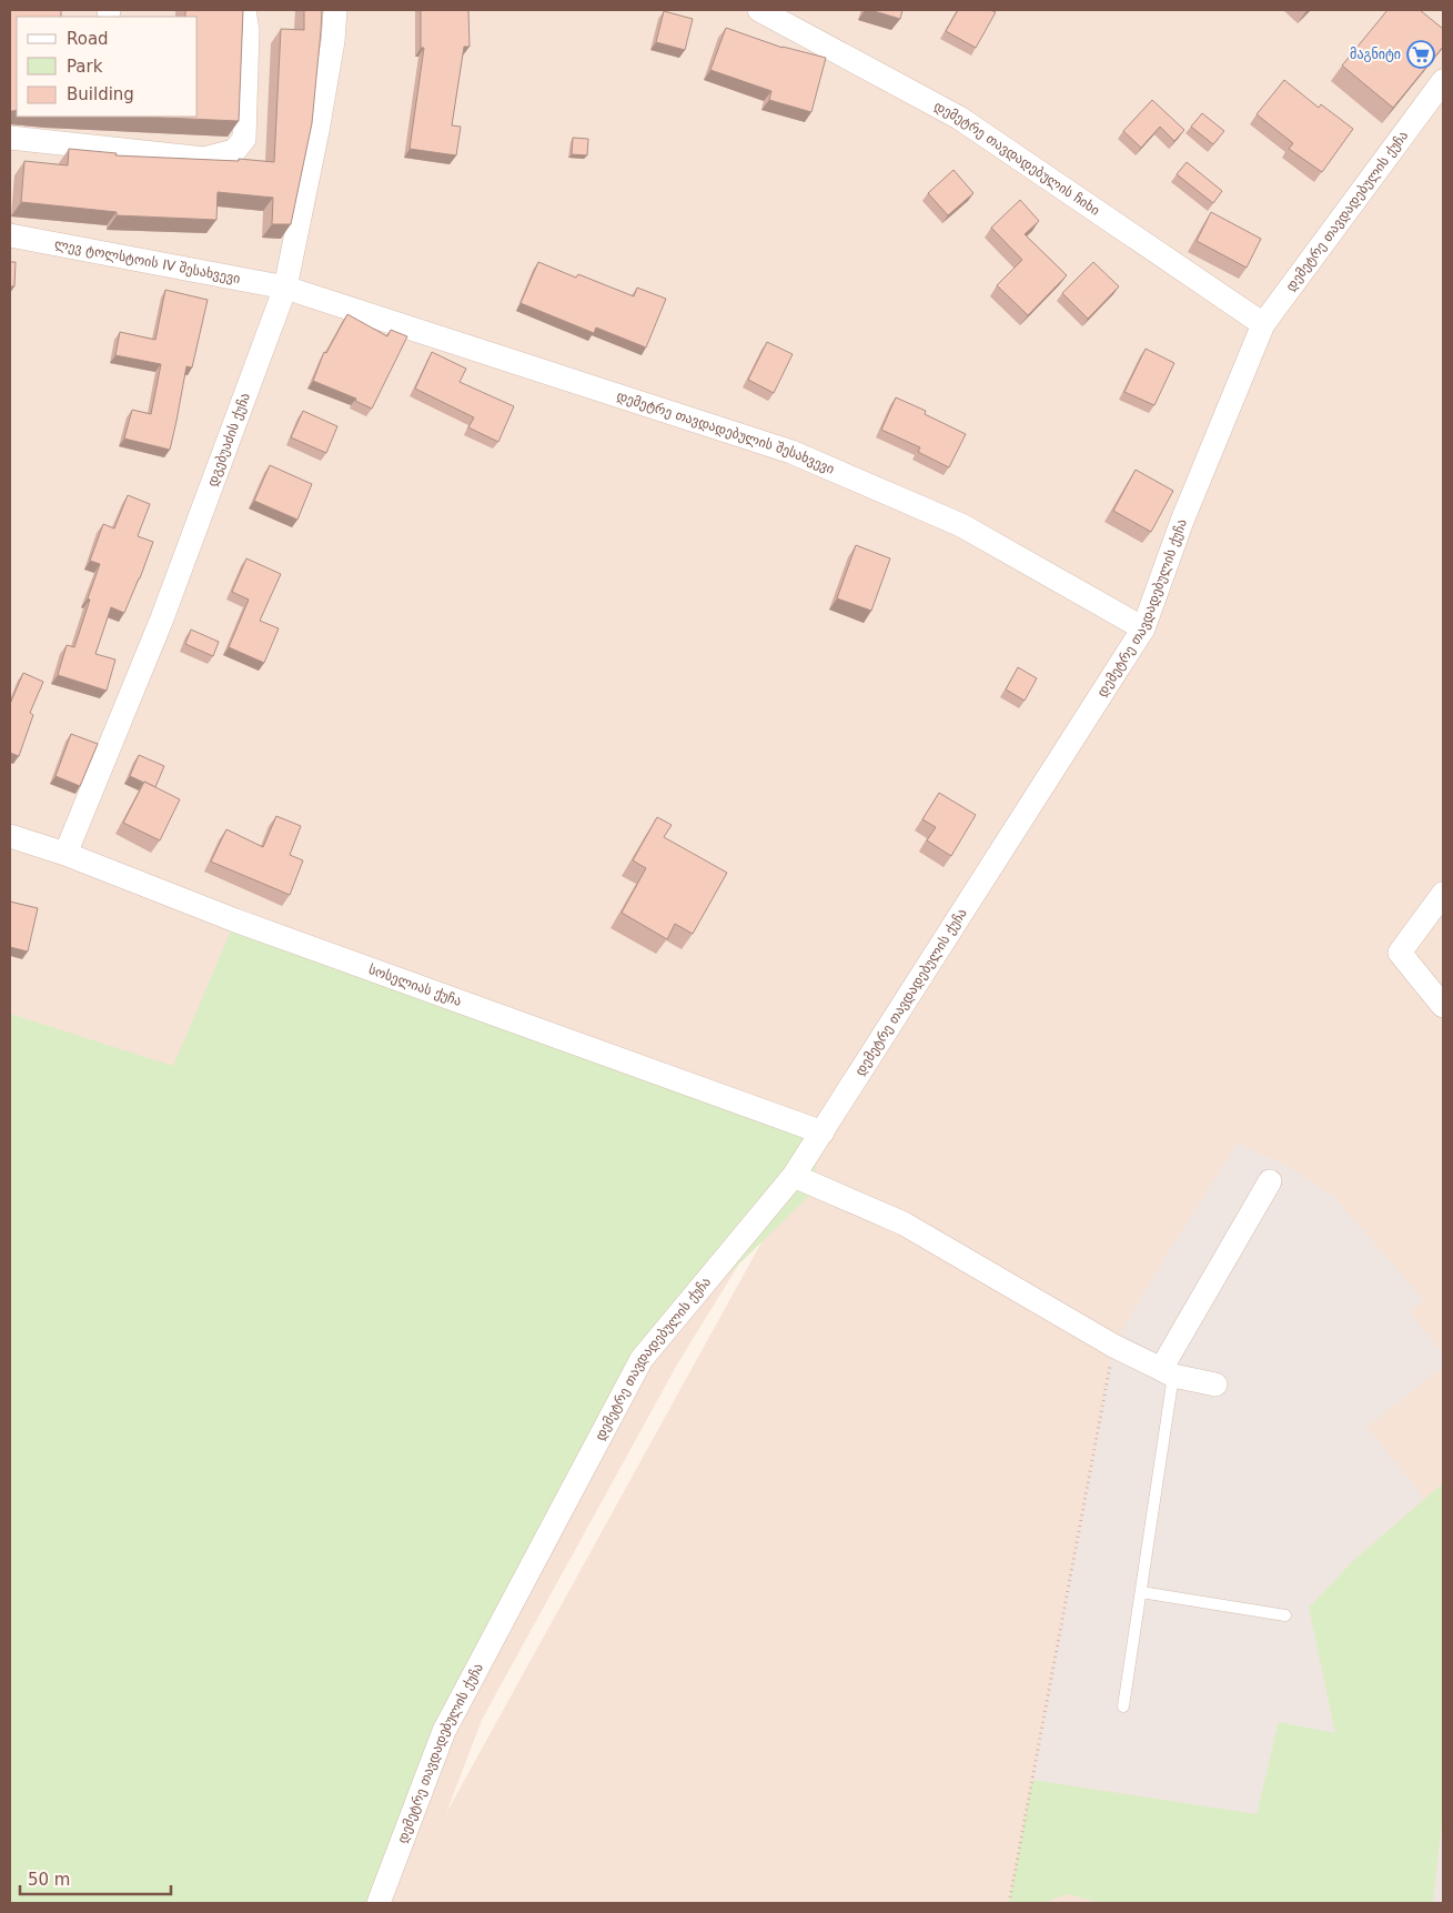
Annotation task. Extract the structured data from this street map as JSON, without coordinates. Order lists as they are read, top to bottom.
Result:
{
  "streets": {
    "street": [
      "დემეტრე თავდადებულის ჩიხი",
      "დემეტრე თავდადებულის ქუჩა",
      "ლევ ტოლსტოის IV შესახვევი",
      "დემეტრე თავდადებულის შესახვევი",
      "დგებუაძის ქუჩა",
      "სოსელიას ქუჩა"
    ]
  },
  "crossings": [
    ["დემეტრე თავდადებულის ჩიხი", "დემეტრე თავდადებულის ქუჩა"],
    ["დემეტრე თავდადებულის ქუჩა", "დემეტრე თავდადებულის შესახვევი"],
    ["დემეტრე თავდადებულის ქუჩა", "სოსელიას ქუჩა"],
    ["ლევ ტოლსტოის IV შესახვევი", "დემეტრე თავდადებულის შესახვევი"],
    ["ლევ ტოლსტოის IV შესახვევი", "დგებუაძის ქუჩა"],
    ["დემეტრე თავდადებულის შესახვევი", "დგებუაძის ქუჩა"],
    ["დგებუაძის ქუჩა", "სოსელიას ქუჩა"]
  ],
  "places": {
    "supermarket": ["მაგნიტი"]
  },
  "legend": ["Road", "Park", "Building"],
  "scale_bar": "50 m"
}
